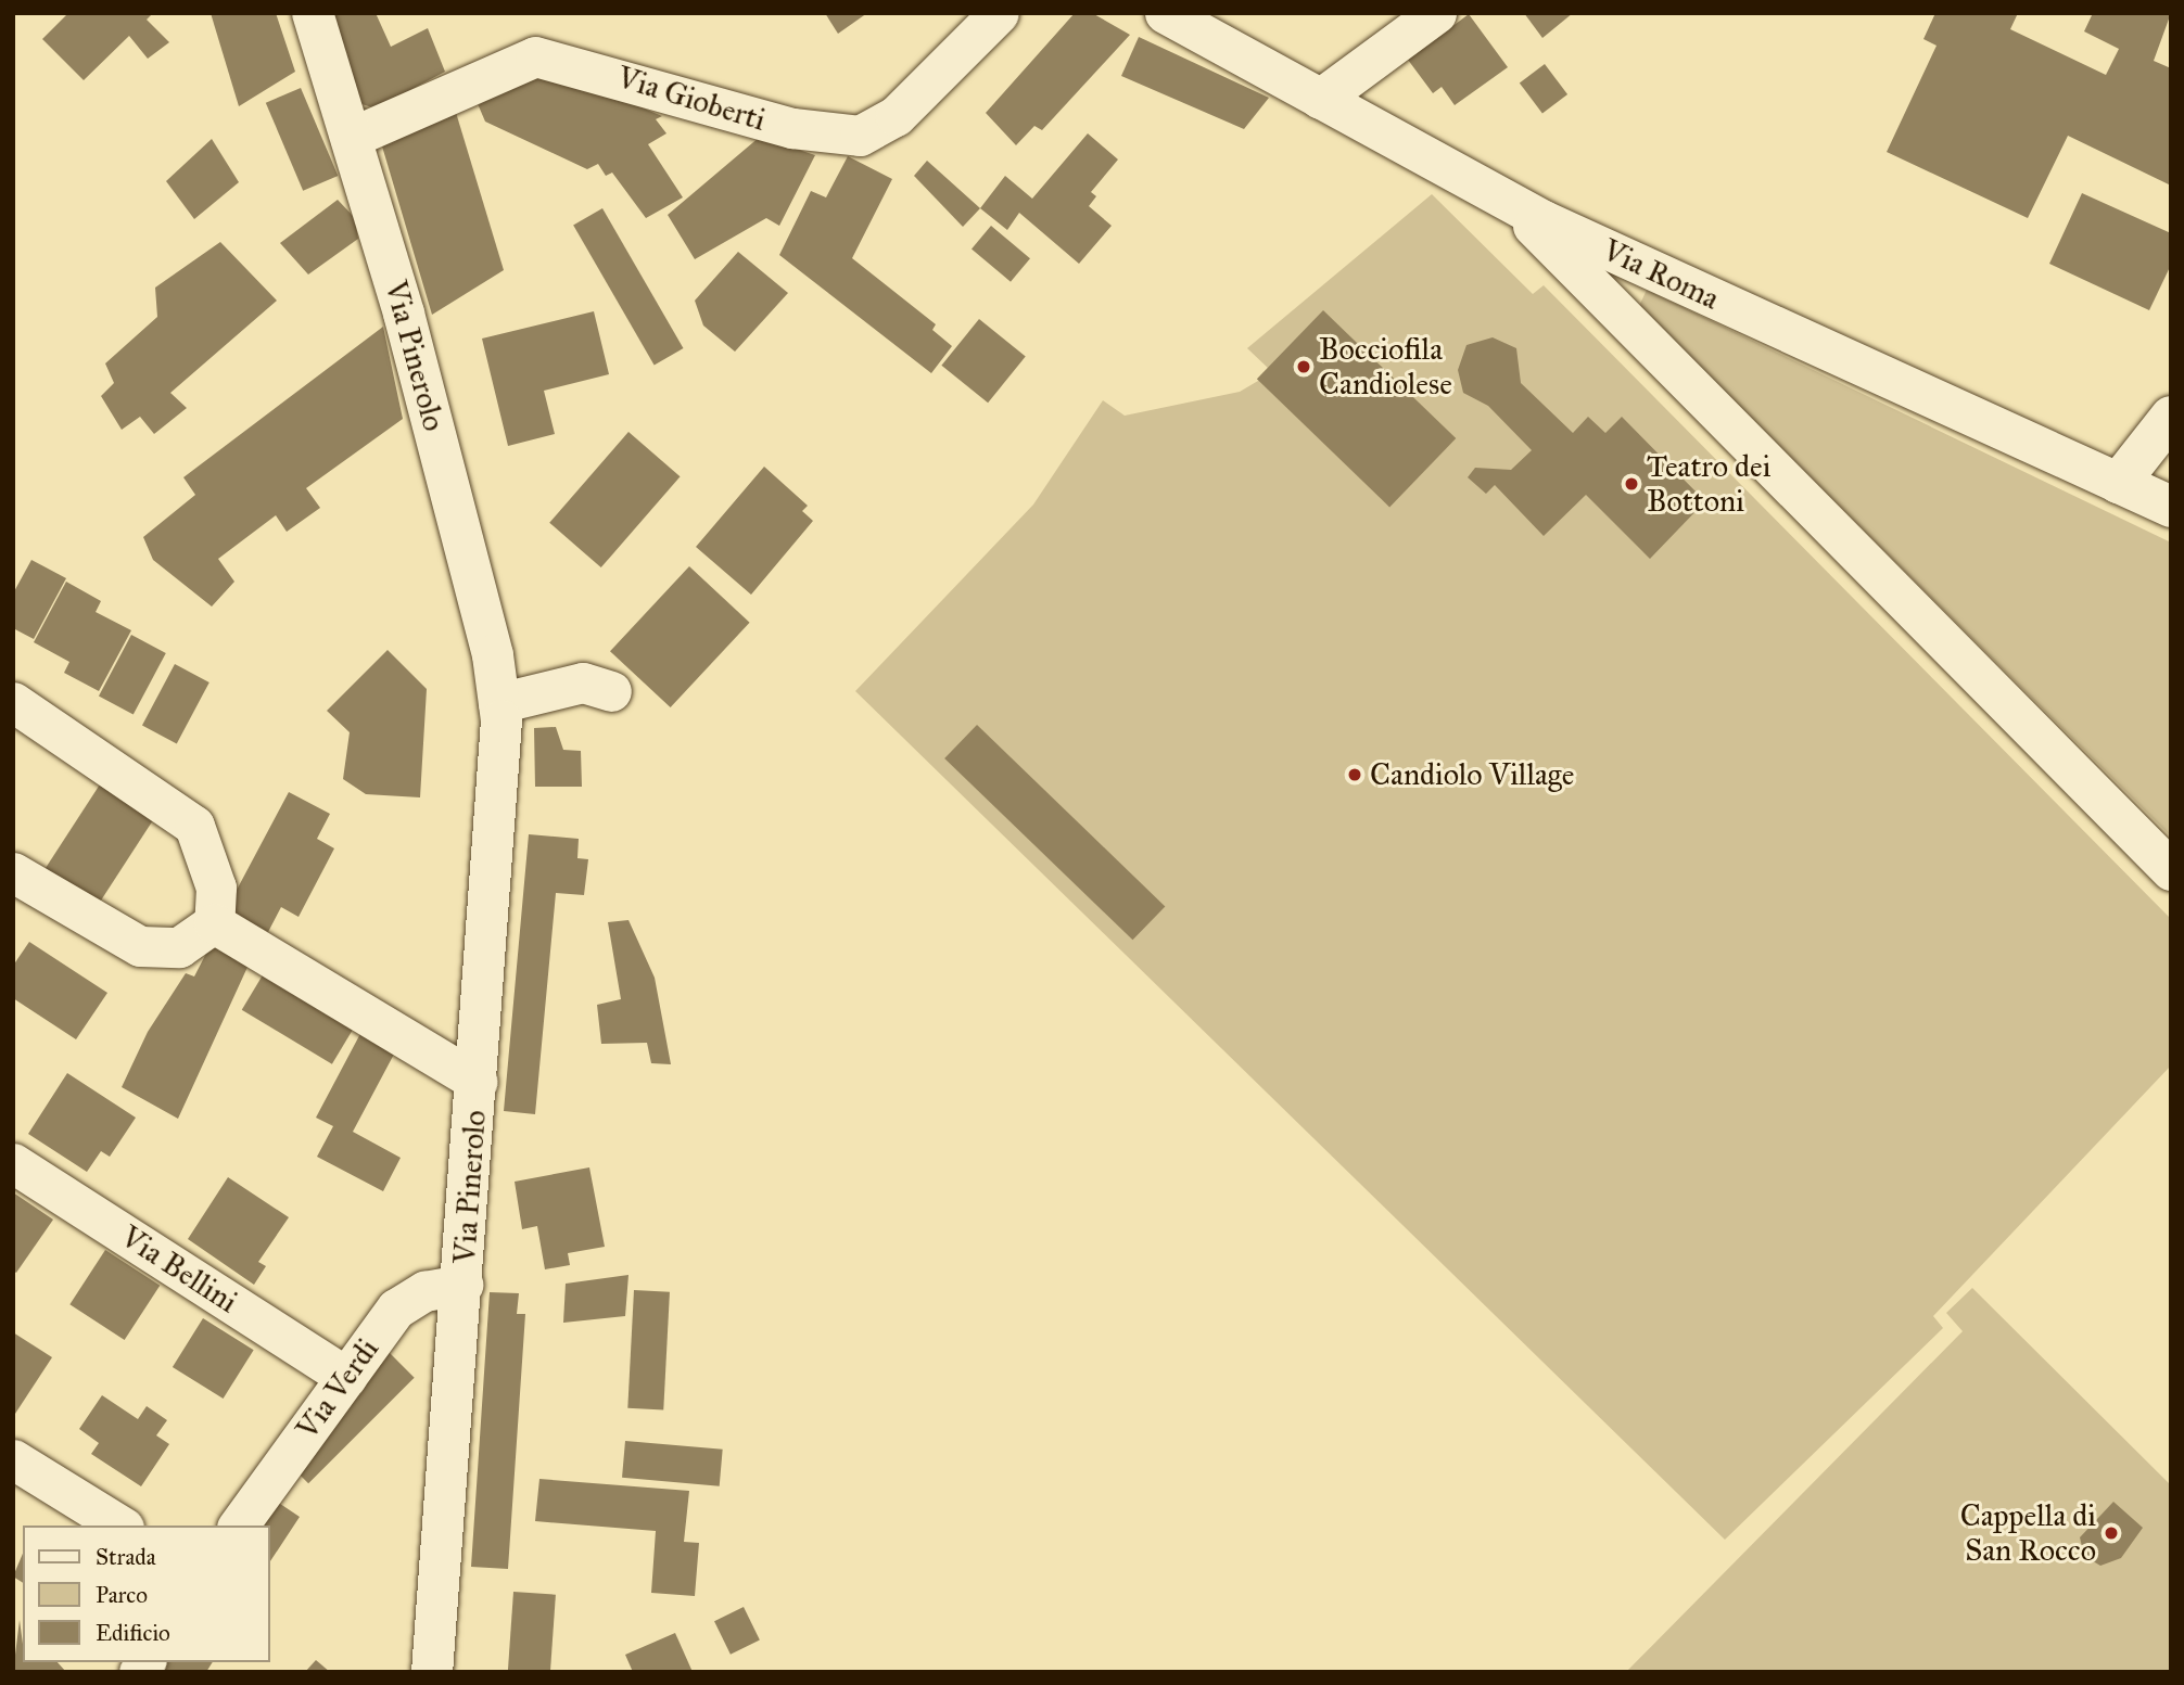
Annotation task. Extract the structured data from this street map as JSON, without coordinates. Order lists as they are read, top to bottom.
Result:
{
  "streets": {
    "main road": ["Via Roma", "Via Pinerolo"],
    "street": ["Via Gioberti", "Via Bellini", "Via Verdi"]
  },
  "crossings": [
    ["Via Gioberti", "Via Pinerolo"],
    ["Via Pinerolo", "Via Verdi"],
    ["Via Bellini", "Via Verdi"]
  ],
  "places": [
    "Bocciofila Candiolese",
    "Teatro dei Bottoni",
    "Candiolo Village",
    "Cappella di San Rocco"
  ],
  "legend": ["Strada", "Parco", "Edificio"]
}
